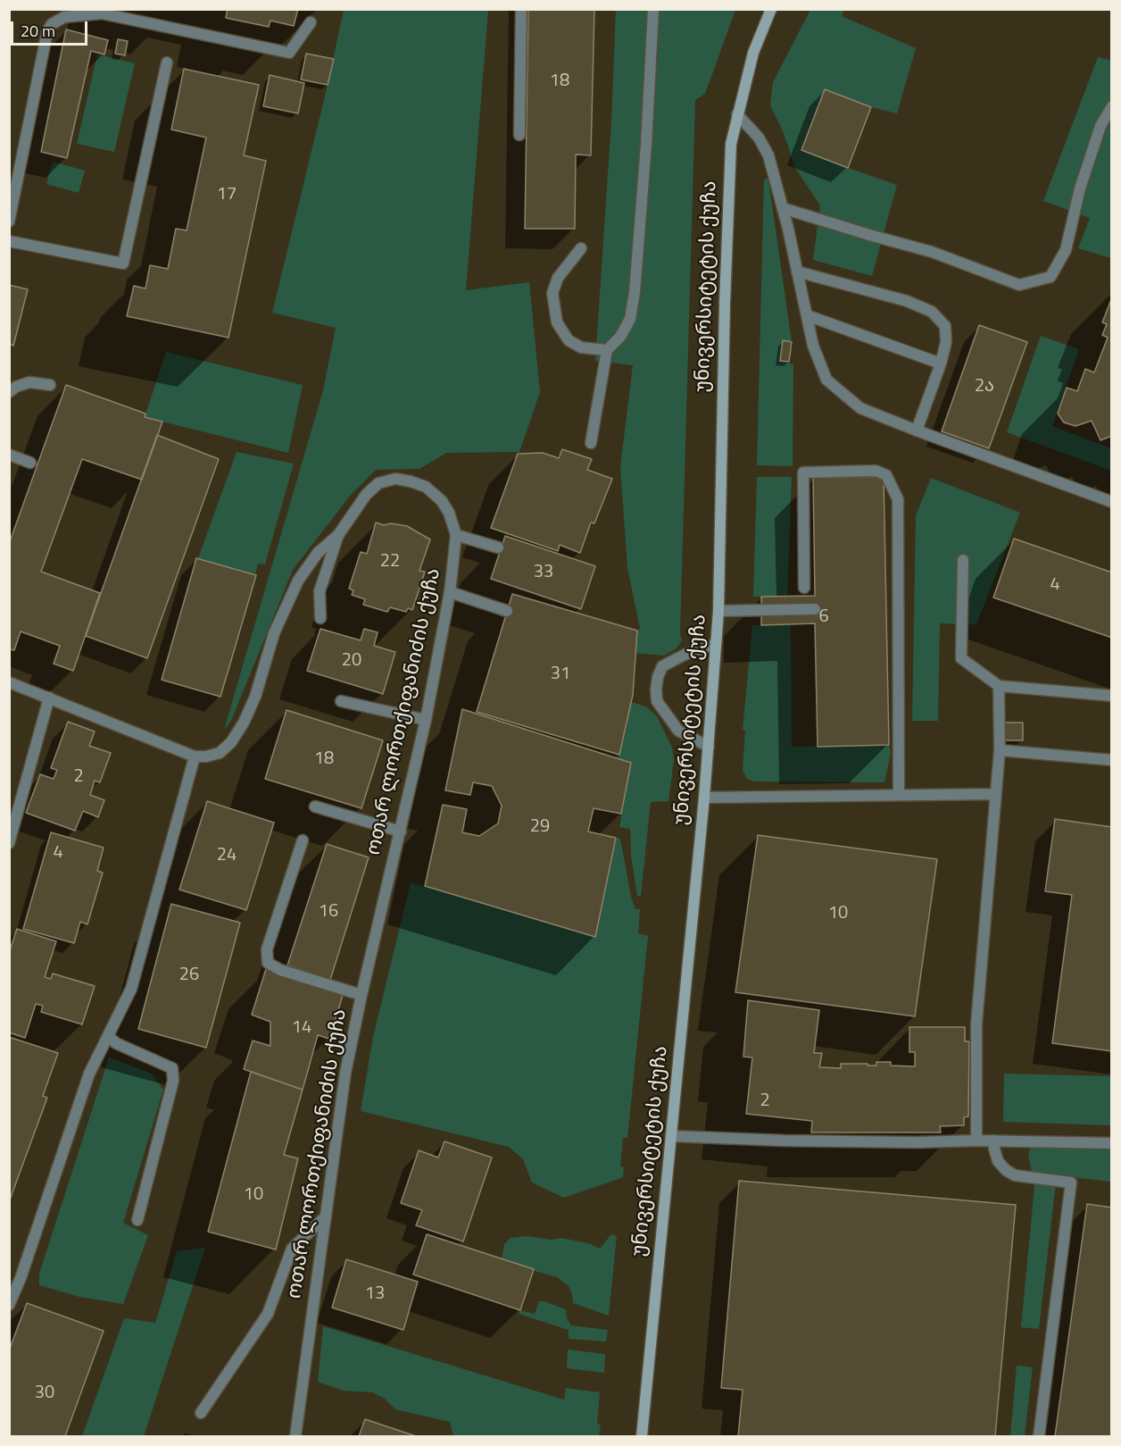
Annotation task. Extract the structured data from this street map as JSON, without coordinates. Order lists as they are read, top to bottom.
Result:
{
  "streets": {
    "main road": ["უნივერსიტეტის ქუჩა"],
    "street": ["ოთარ ლორთქიფანიძის ქუჩა"]
  },
  "house_numbers": [
    "18",
    "17",
    "2ა",
    "22",
    "33",
    "4",
    "6",
    "20",
    "31",
    "18",
    "2",
    "29",
    "4",
    "24",
    "16",
    "10",
    "26",
    "14",
    "2",
    "10",
    "13",
    "30"
  ],
  "scale_bar": "20 m"
}
